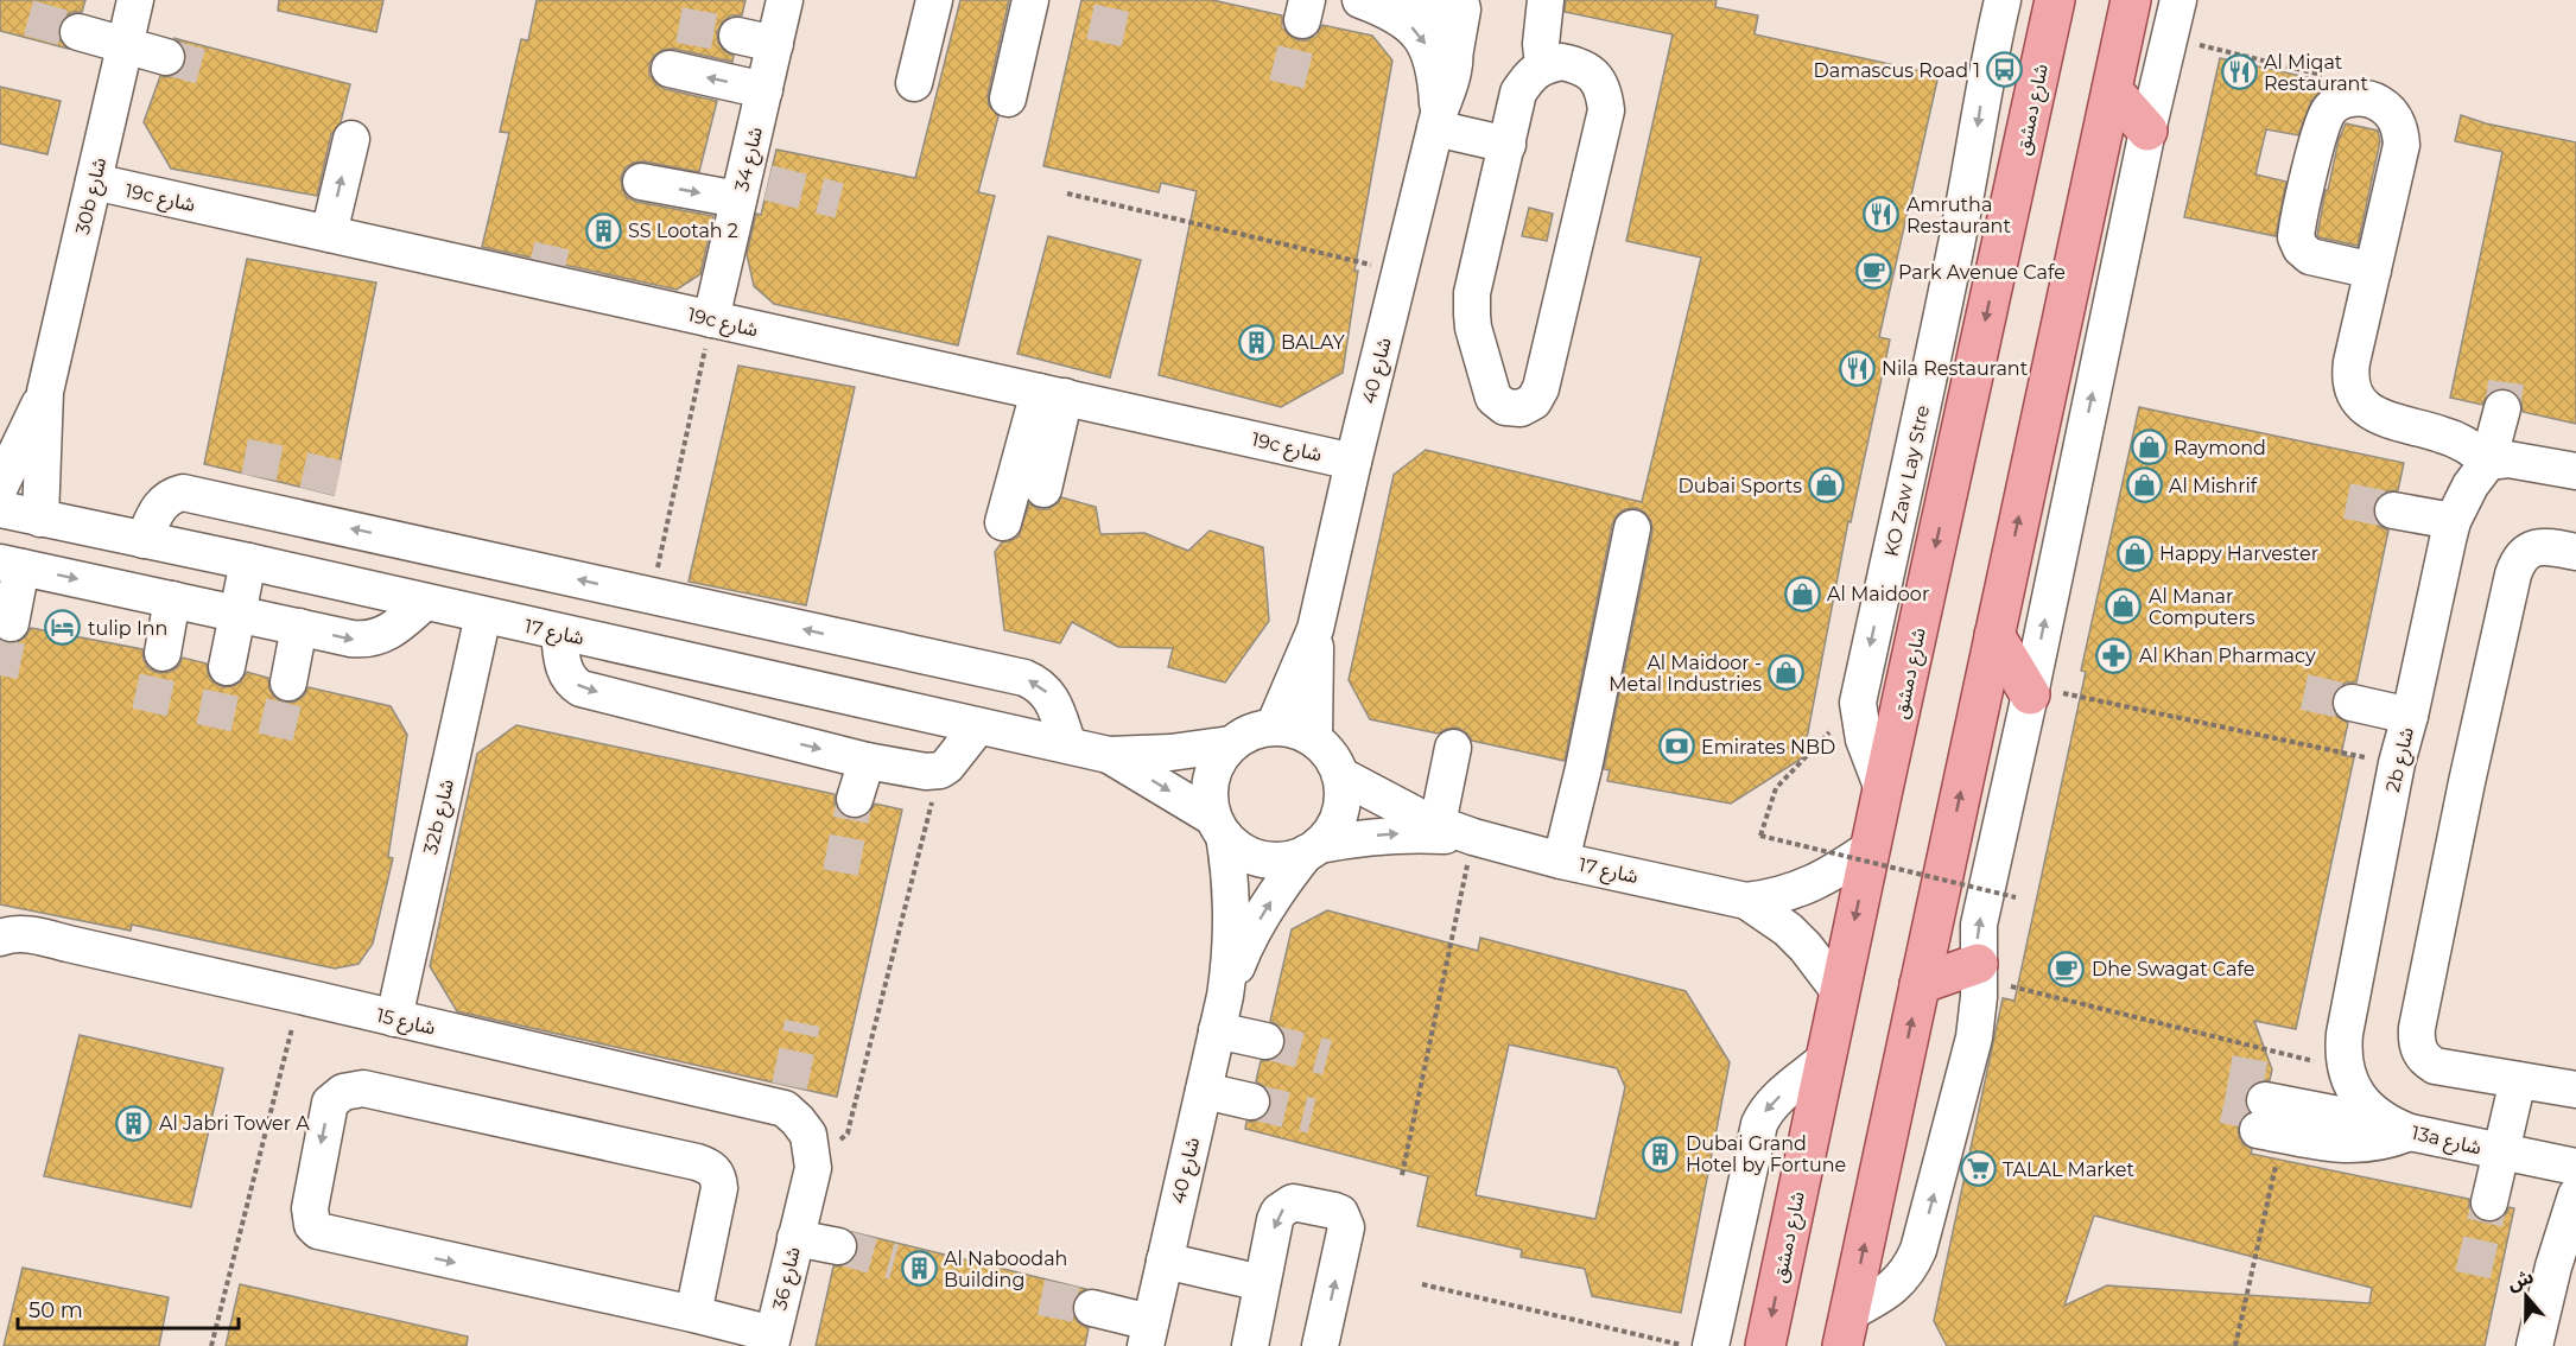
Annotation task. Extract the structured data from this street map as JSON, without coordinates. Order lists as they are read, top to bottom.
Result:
{
  "streets": {
    "main road": ["شارع دمشق"],
    "street": [
      "شارع 34",
      "30b شارع",
      "19c شارع",
      "شارع 40",
      "KO Zaw Lay Stre",
      "شارع 17",
      "2b شارع",
      "32b شارع",
      "شارع 15",
      "13a شارع",
      "شارع 36"
    ]
  },
  "crossings": [
    ["شارع دمشق", "KO Zaw Lay Stre"],
    ["شارع دمشق", "شارع 17"],
    ["شارع 34", "19c شارع"],
    ["30b شارع", "19c شارع"],
    ["30b شارع", "شارع 17"],
    ["19c شارع", "شارع 40"],
    ["شارع 40", "شارع 17"],
    ["شارع 17", "32b شارع"],
    ["2b شارع", "13a شارع"],
    ["32b شارع", "شارع 15"],
    ["شارع 15", "شارع 36"]
  ],
  "places": {
    "bus stop": ["Damascus Road 1"],
    "restaurant": ["Al Miqat Restaurant", "Amrutha Restaurant", "Nila Restaurant"],
    "building": [
      "SS Lootah 2",
      "BALAY",
      "Al Jabri Tower A",
      "Dubai Grand Hotel by Fortune",
      "Al Naboodah Building"
    ],
    "cafe": ["Park Avenue Cafe", "Dhe Swagat Cafe"],
    "shop": [
      "Raymond",
      "Dubai Sports",
      "Al Mishrif",
      "Happy Harvester",
      "Al Maidoor",
      "Al Manar Computers",
      "Al Maidoor - Metal Industries"
    ],
    "hotel": ["tulip Inn"],
    "pharmacy": ["Al Khan Pharmacy"],
    "bank": ["Emirates NBD"],
    "supermarket": ["TALAL Market"]
  },
  "scale_bar": "50 m",
  "north": "top"
}
